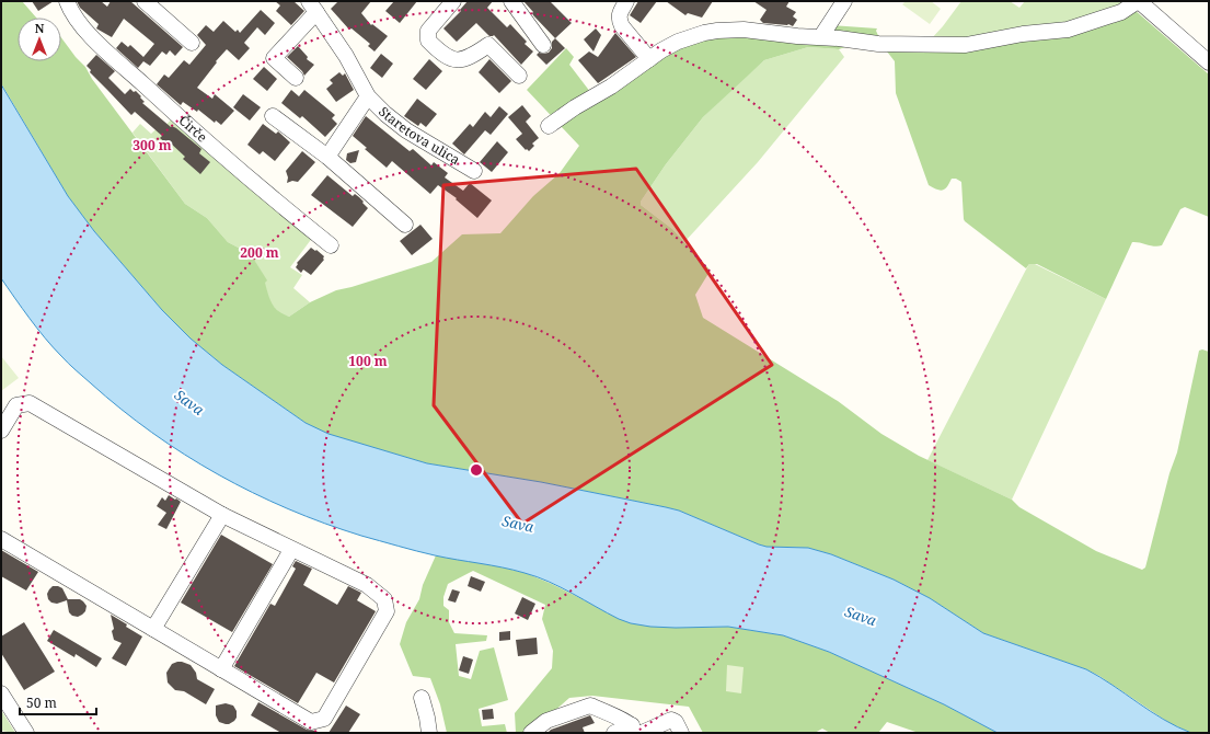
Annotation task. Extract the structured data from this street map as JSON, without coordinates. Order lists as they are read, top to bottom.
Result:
{
  "streets": {
    "street": ["Čirče", "Staretova ulica"]
  },
  "water": ["Sava"],
  "scale_bar": "50 m",
  "north": "top",
  "rings": ["300 m", "200 m", "100 m"]
}
